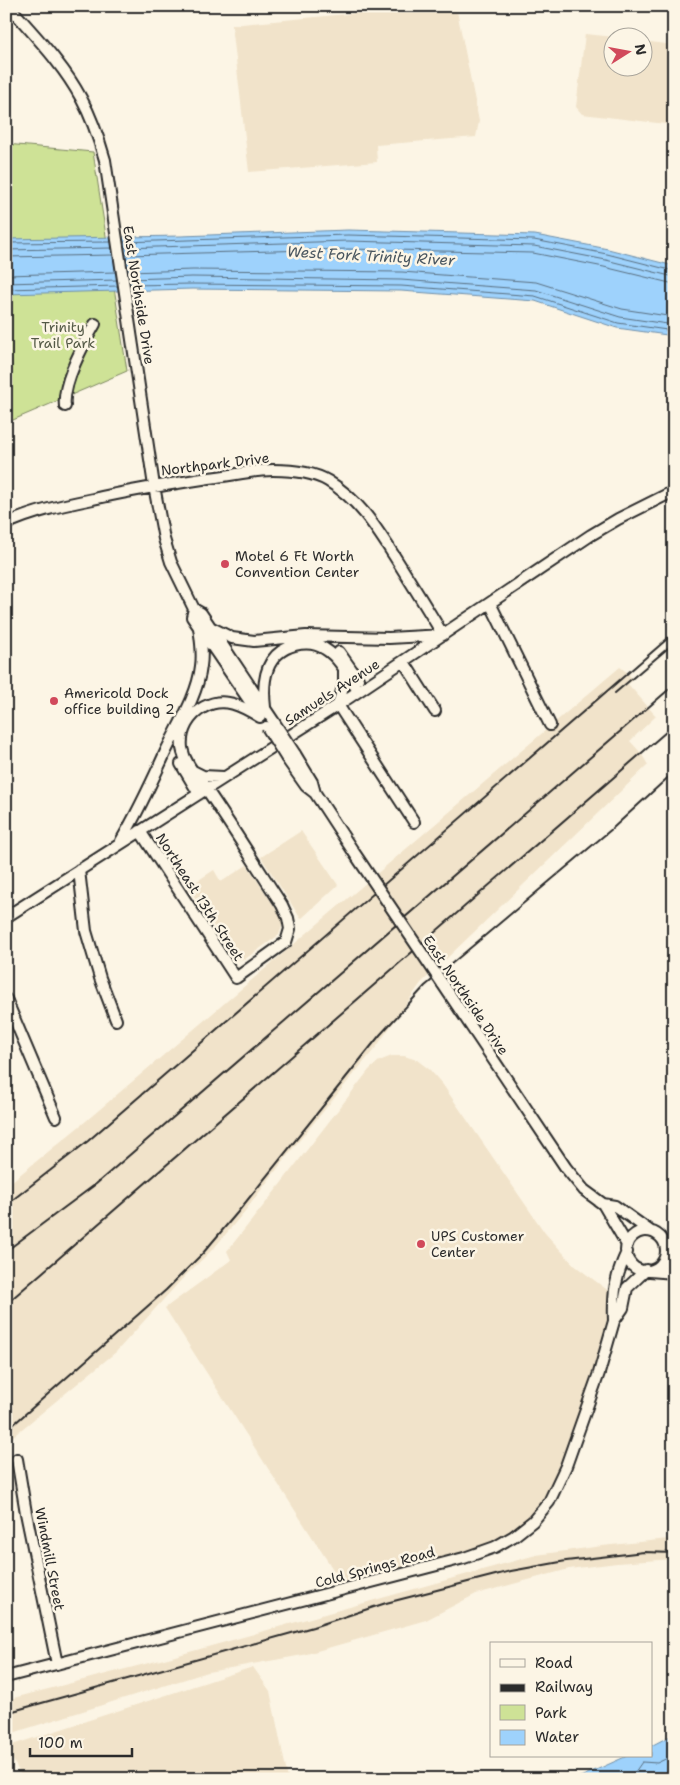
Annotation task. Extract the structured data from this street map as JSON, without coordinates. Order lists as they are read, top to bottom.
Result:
{
  "streets": {
    "street": [
      "East Northside Drive",
      "Northpark Drive",
      "Samuels Avenue",
      "Northeast 13th Street",
      "Windmill Street",
      "Cold Springs Road"
    ]
  },
  "crossings": [
    ["East Northside Drive", "Northpark Drive"],
    ["East Northside Drive", "Cold Springs Road"],
    ["Northpark Drive", "Samuels Avenue"],
    ["Samuels Avenue", "Northeast 13th Street"],
    ["Windmill Street", "Cold Springs Road"]
  ],
  "water": ["West Fork Trinity River"],
  "parks": ["Trinity Trail Park"],
  "places": ["Motel 6 Ft Worth Convention Center", "Americold Dock office building 2", "UPS Customer Center"],
  "legend": [
    "Road",
    "Railway",
    "Park",
    "Water"
  ],
  "scale_bar": "100 m",
  "north": "right"
}
